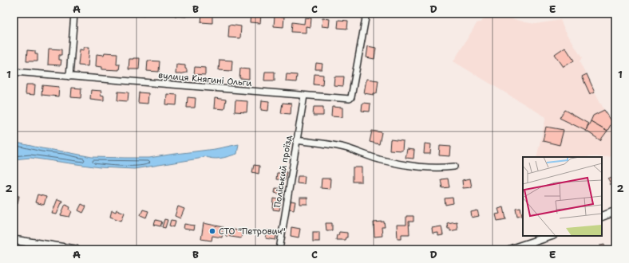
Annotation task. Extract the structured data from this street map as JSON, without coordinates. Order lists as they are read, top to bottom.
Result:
{
  "streets": {
    "street": ["вулиця Княгині Ольги", "Поліський проїзд"]
  },
  "crossings": [
    ["вулиця Княгині Ольги", "Поліський проїзд"]
  ],
  "places": ["СТО \"Петрович\""],
  "grid": {
    "columns": [
      "A",
      "B",
      "C",
      "D",
      "E"
    ],
    "rows": ["1", "2"]
  }
}
